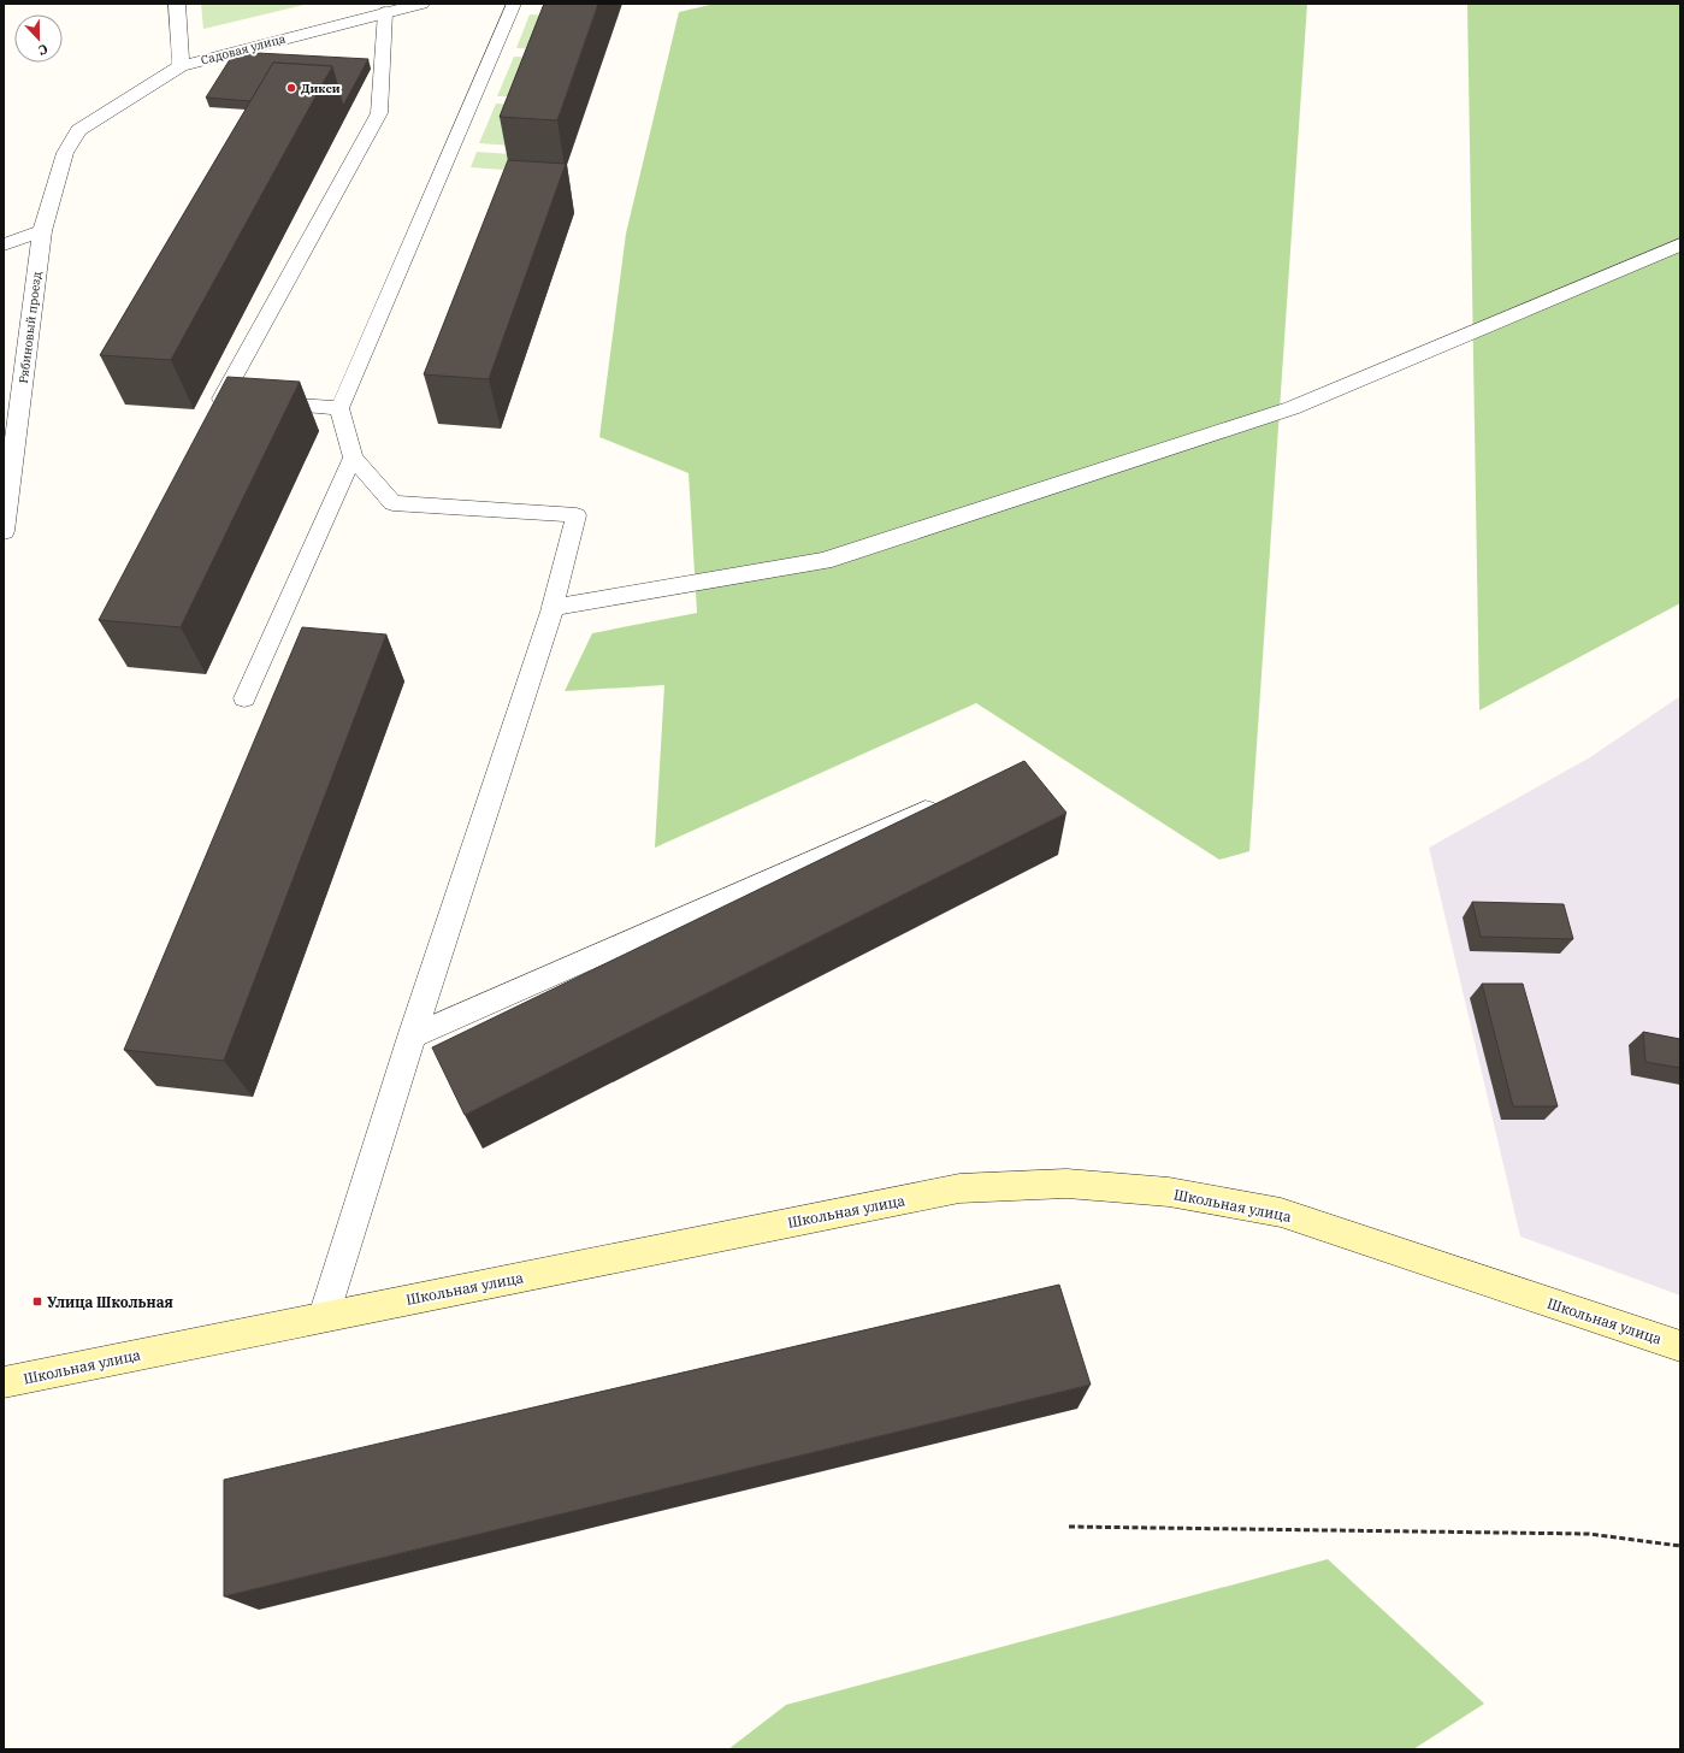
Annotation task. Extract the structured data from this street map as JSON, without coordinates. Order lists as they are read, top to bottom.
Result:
{
  "streets": {
    "street": ["Садовая улица", "Рябиновый проезд", "Школьная улица"]
  },
  "crossings": [
    ["Садовая улица", "Рябиновый проезд"]
  ],
  "places": {
    "other": ["Дикси"],
    "transit": ["Улица Школьная"]
  },
  "north": "bottom"
}
